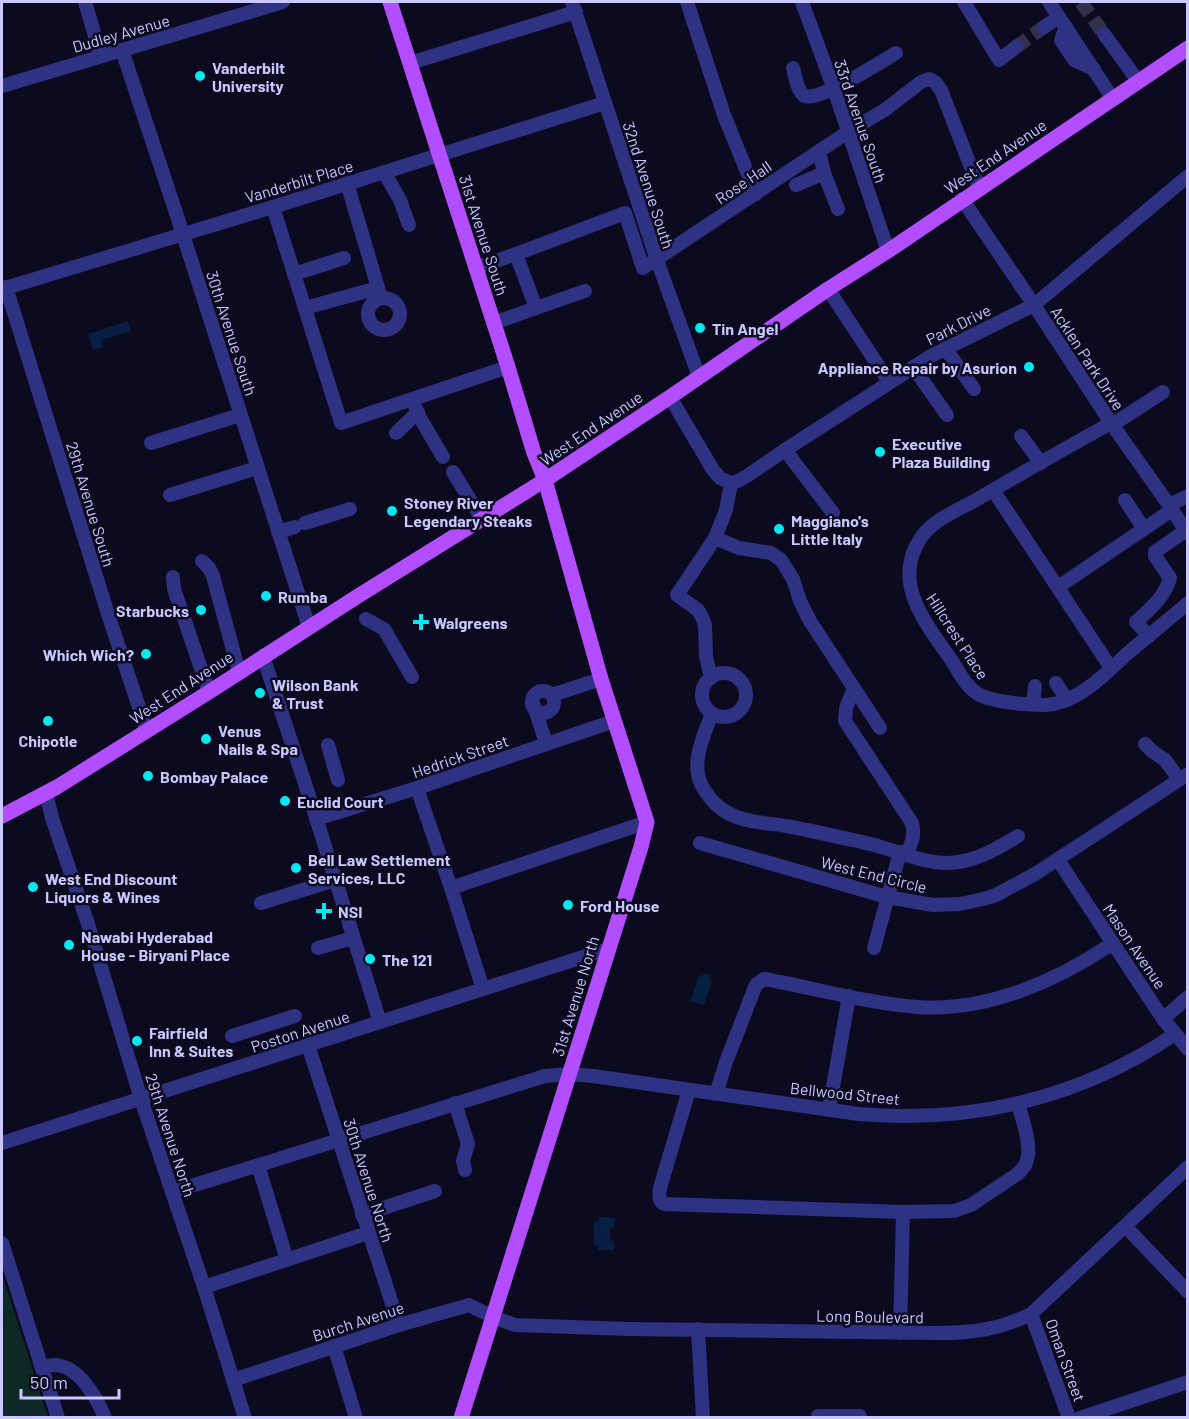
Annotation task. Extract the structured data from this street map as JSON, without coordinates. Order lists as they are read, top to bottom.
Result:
{
  "streets": {
    "main road": ["West End Avenue", "31st Avenue South", "31st Avenue North"],
    "street": [
      "Dudley Avenue",
      "33rd Avenue South",
      "Vanderbilt Place",
      "Rose Hall",
      "32nd Avenue South",
      "Park Drive",
      "30th Avenue South",
      "Acklen Park Drive",
      "29th Avenue South",
      "Hillcrest Place",
      "Hedrick Street",
      "West End Circle",
      "Mason Avenue",
      "Poston Avenue",
      "Bellwood Street",
      "29th Avenue North",
      "30th Avenue North",
      "Long Boulevard",
      "Burch Avenue",
      "Oman Street"
    ]
  },
  "crossings": [
    ["Dudley Avenue", "30th Avenue South"],
    ["33rd Avenue South", "West End Avenue"],
    ["33rd Avenue South", "Rose Hall"],
    ["West End Avenue", "Rose Hall"],
    ["West End Avenue", "32nd Avenue South"],
    ["West End Avenue", "31st Avenue South"],
    ["West End Avenue", "30th Avenue South"],
    ["West End Avenue", "Acklen Park Drive"],
    ["West End Avenue", "29th Avenue South"],
    ["West End Avenue", "29th Avenue North"],
    ["Vanderbilt Place", "32nd Avenue South"],
    ["Vanderbilt Place", "31st Avenue South"],
    ["Vanderbilt Place", "30th Avenue South"],
    ["Vanderbilt Place", "29th Avenue South"],
    ["Rose Hall", "32nd Avenue South"],
    ["Park Drive", "Acklen Park Drive"],
    ["Acklen Park Drive", "Hillcrest Place"],
    ["West End Circle", "Mason Avenue"],
    ["Mason Avenue", "Bellwood Street"],
    ["31st Avenue North", "Poston Avenue"],
    ["31st Avenue North", "Bellwood Street"],
    ["31st Avenue North", "Long Boulevard"],
    ["31st Avenue North", "Burch Avenue"],
    ["Poston Avenue", "29th Avenue North"],
    ["Poston Avenue", "30th Avenue North"],
    ["Bellwood Street", "29th Avenue North"],
    ["Bellwood Street", "30th Avenue North"],
    ["29th Avenue North", "Burch Avenue"],
    ["30th Avenue North", "Burch Avenue"],
    ["Long Boulevard", "Burch Avenue"],
    ["Long Boulevard", "Oman Street"]
  ],
  "places": {
    "other": [
      "Vanderbilt University",
      "Tin Angel",
      "Appliance Repair by Asurion",
      "Executive Plaza Building",
      "Stoney River Legendary Steaks",
      "Maggiano's Little Italy",
      "Rumba",
      "Starbucks",
      "Which Wich?",
      "Wilson Bank & Trust",
      "Chipotle",
      "Venus Nails & Spa",
      "Bombay Palace",
      "Euclid Court",
      "Bell Law Settlement Services, LLC",
      "West End Discount Liquors & Wines",
      "Ford House",
      "Nawabi Hyderabad House - Biryani Place",
      "The 121",
      "Fairfield Inn & Suites"
    ],
    "health": ["Walgreens", "NSI"]
  },
  "scale_bar": "50 m"
}
